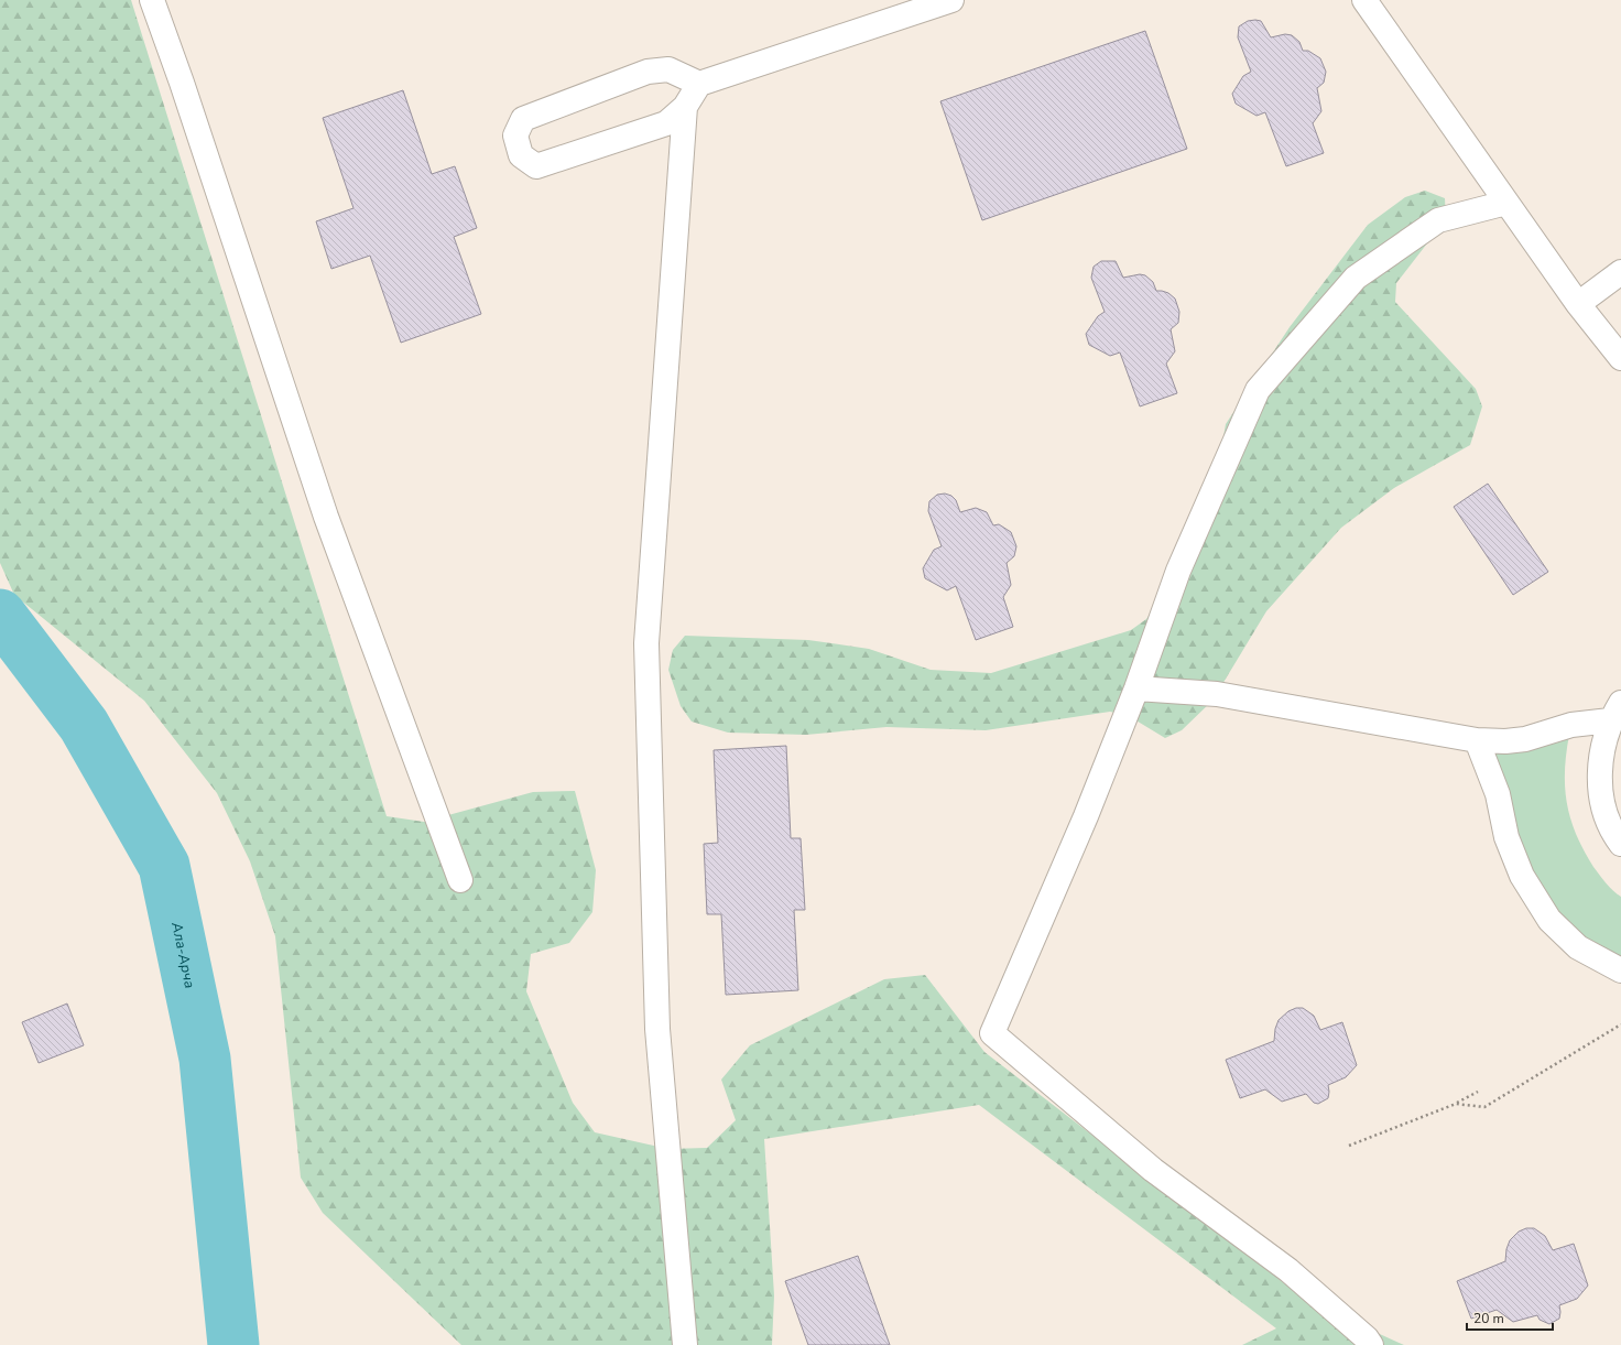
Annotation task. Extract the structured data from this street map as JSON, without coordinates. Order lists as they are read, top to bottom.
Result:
{
  "water": ["Ала-Арча"],
  "scale_bar": "20 m"
}
